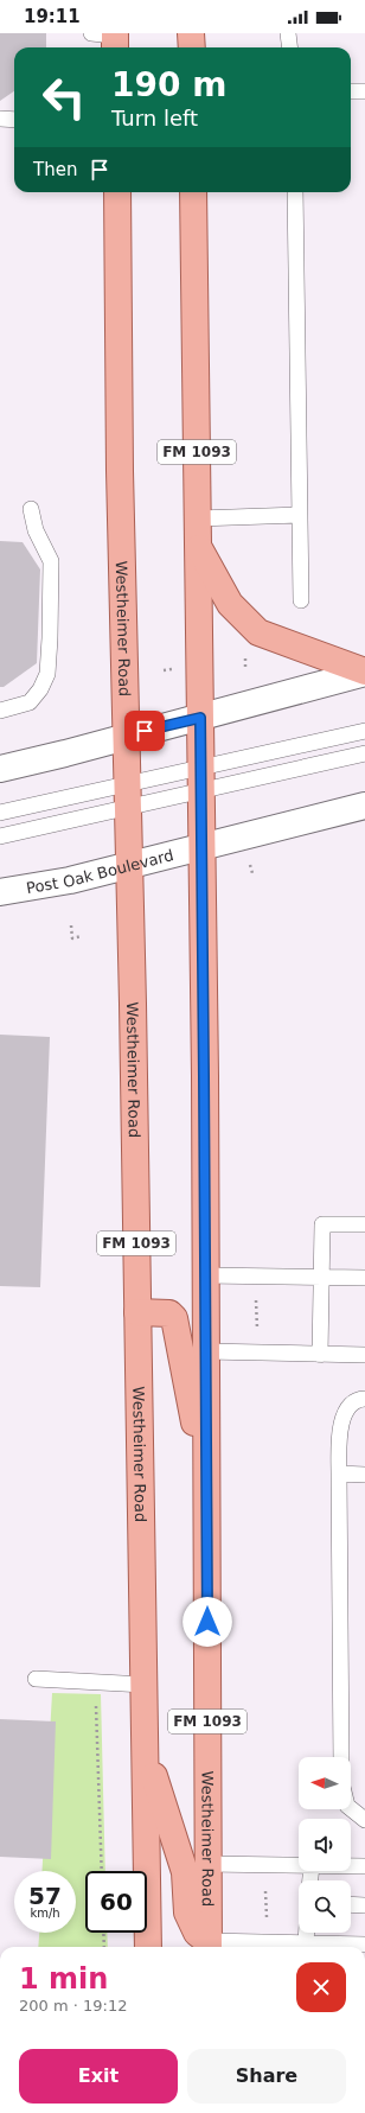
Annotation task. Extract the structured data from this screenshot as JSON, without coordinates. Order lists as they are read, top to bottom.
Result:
{
  "streets": {
    "main road": ["FM 1093", "Westheimer Road", "Post Oak Boulevard"]
  },
  "crossings": [
    ["Westheimer Road", "Post Oak Boulevard"]
  ],
  "north": "left",
  "page": {
    "status": "19:11",
    "turn": ["190 m", "Turn left"],
    "then": "Then",
    "speed": "57 km/h",
    "limit": "60",
    "heading": ["1 min", "200 m · 19:12"],
    "buttons": ["Exit", "Share"]
  }
}
